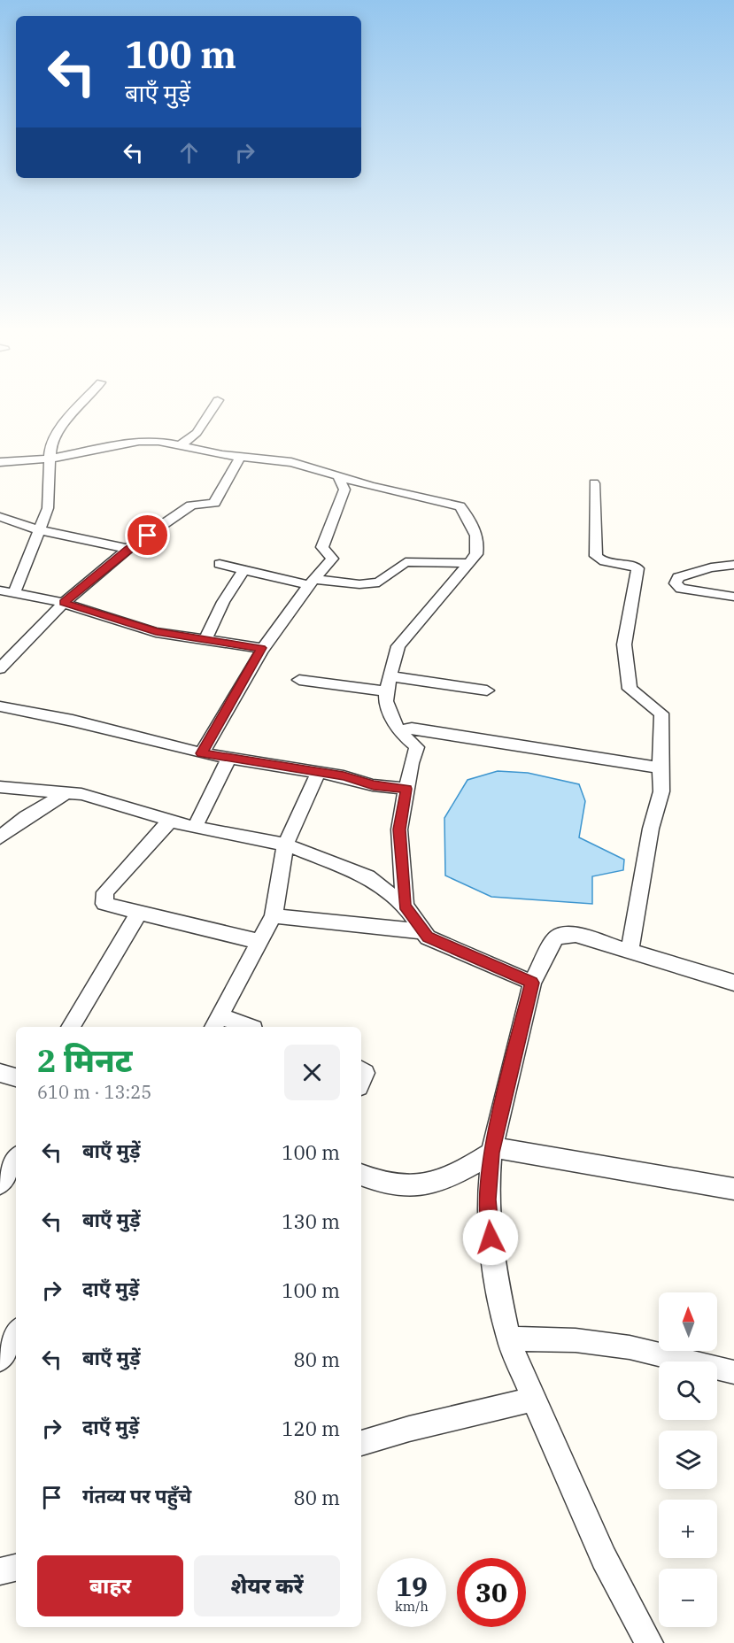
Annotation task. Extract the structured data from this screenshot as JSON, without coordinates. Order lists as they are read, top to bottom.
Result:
{
  "north": "top",
  "page": {
    "turn": ["100 m", "बाएँ मुड़ें"],
    "heading": ["2 मिनट", "610 m · 13:25"],
    "list": [
      {
        "name": "बाएँ मुड़ें",
        "value": "100 m"
      },
      {
        "name": "बाएँ मुड़ें",
        "value": "130 m"
      },
      {
        "name": "दाएँ मुड़ें",
        "value": "100 m"
      },
      {
        "name": "बाएँ मुड़ें",
        "value": "80 m"
      },
      {
        "name": "दाएँ मुड़ें",
        "value": "120 m"
      },
      {
        "name": "गंतव्य पर पहुँचे",
        "value": "80 m"
      }
    ],
    "map_buttons": ["+", "−"],
    "buttons": ["बाहर", "शेयर करें"],
    "speed": "19 km/h",
    "limit": "30"
  }
}
